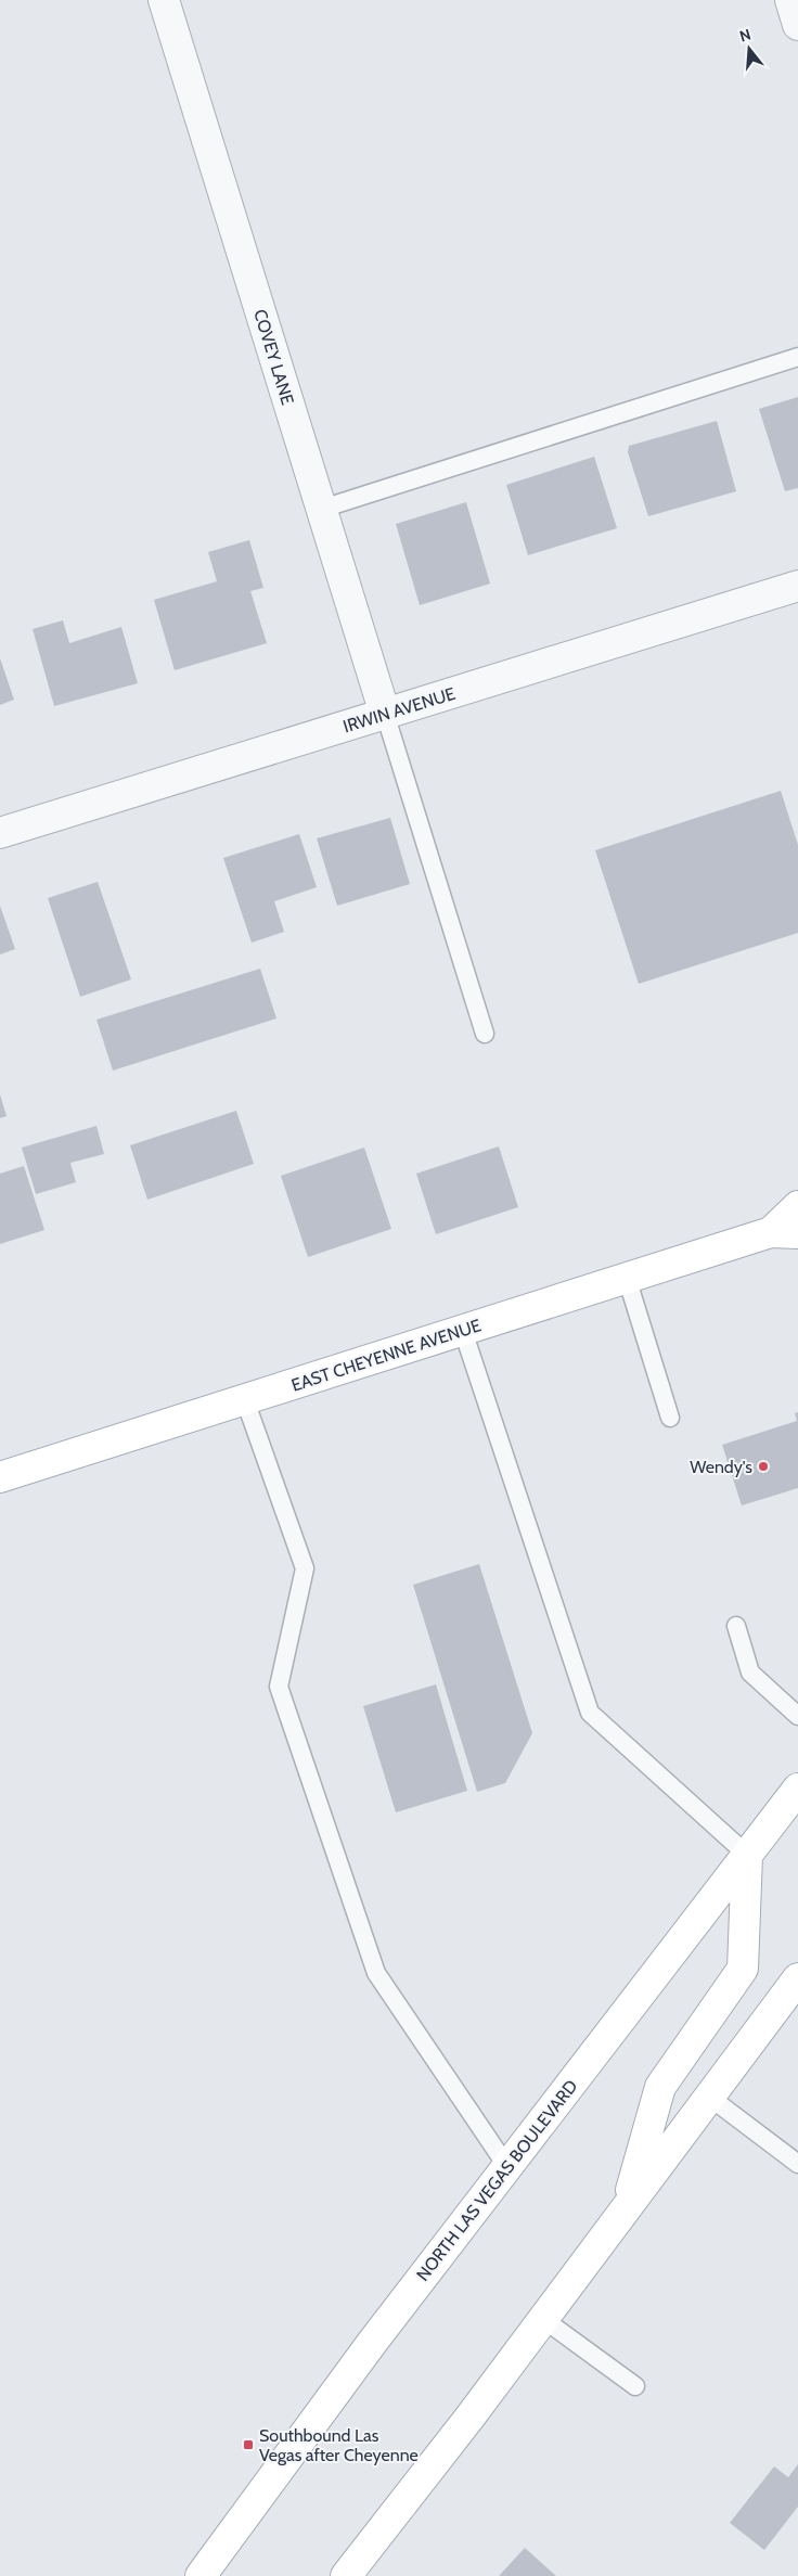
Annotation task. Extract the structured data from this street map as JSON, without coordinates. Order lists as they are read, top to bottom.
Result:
{
  "streets": {
    "main road": ["EAST CHEYENNE AVENUE", "NORTH LAS VEGAS BOULEVARD"],
    "street": ["COVEY LANE", "IRWIN AVENUE"]
  },
  "crossings": [
    ["COVEY LANE", "IRWIN AVENUE"]
  ],
  "places": {
    "other": ["Wendy's"],
    "transit": ["Southbound Las Vegas after Cheyenne"]
  },
  "north": "top"
}
